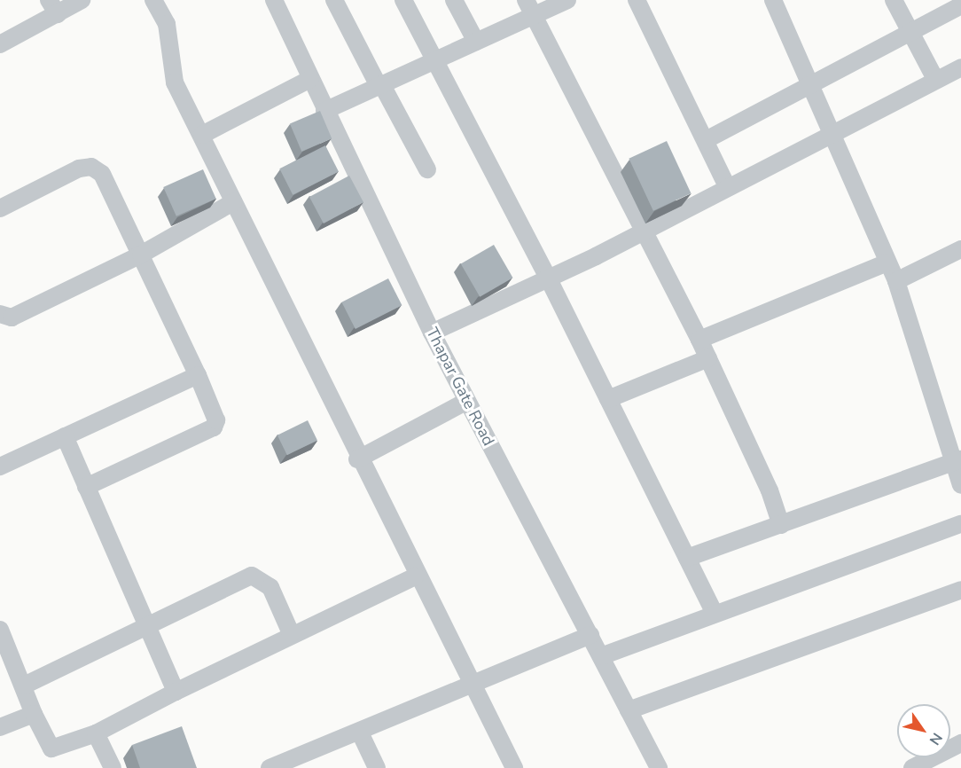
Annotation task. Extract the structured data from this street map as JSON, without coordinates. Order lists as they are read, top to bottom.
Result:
{
  "streets": {
    "street": ["Thapar Gate Road"]
  },
  "north": "bottom right"
}
